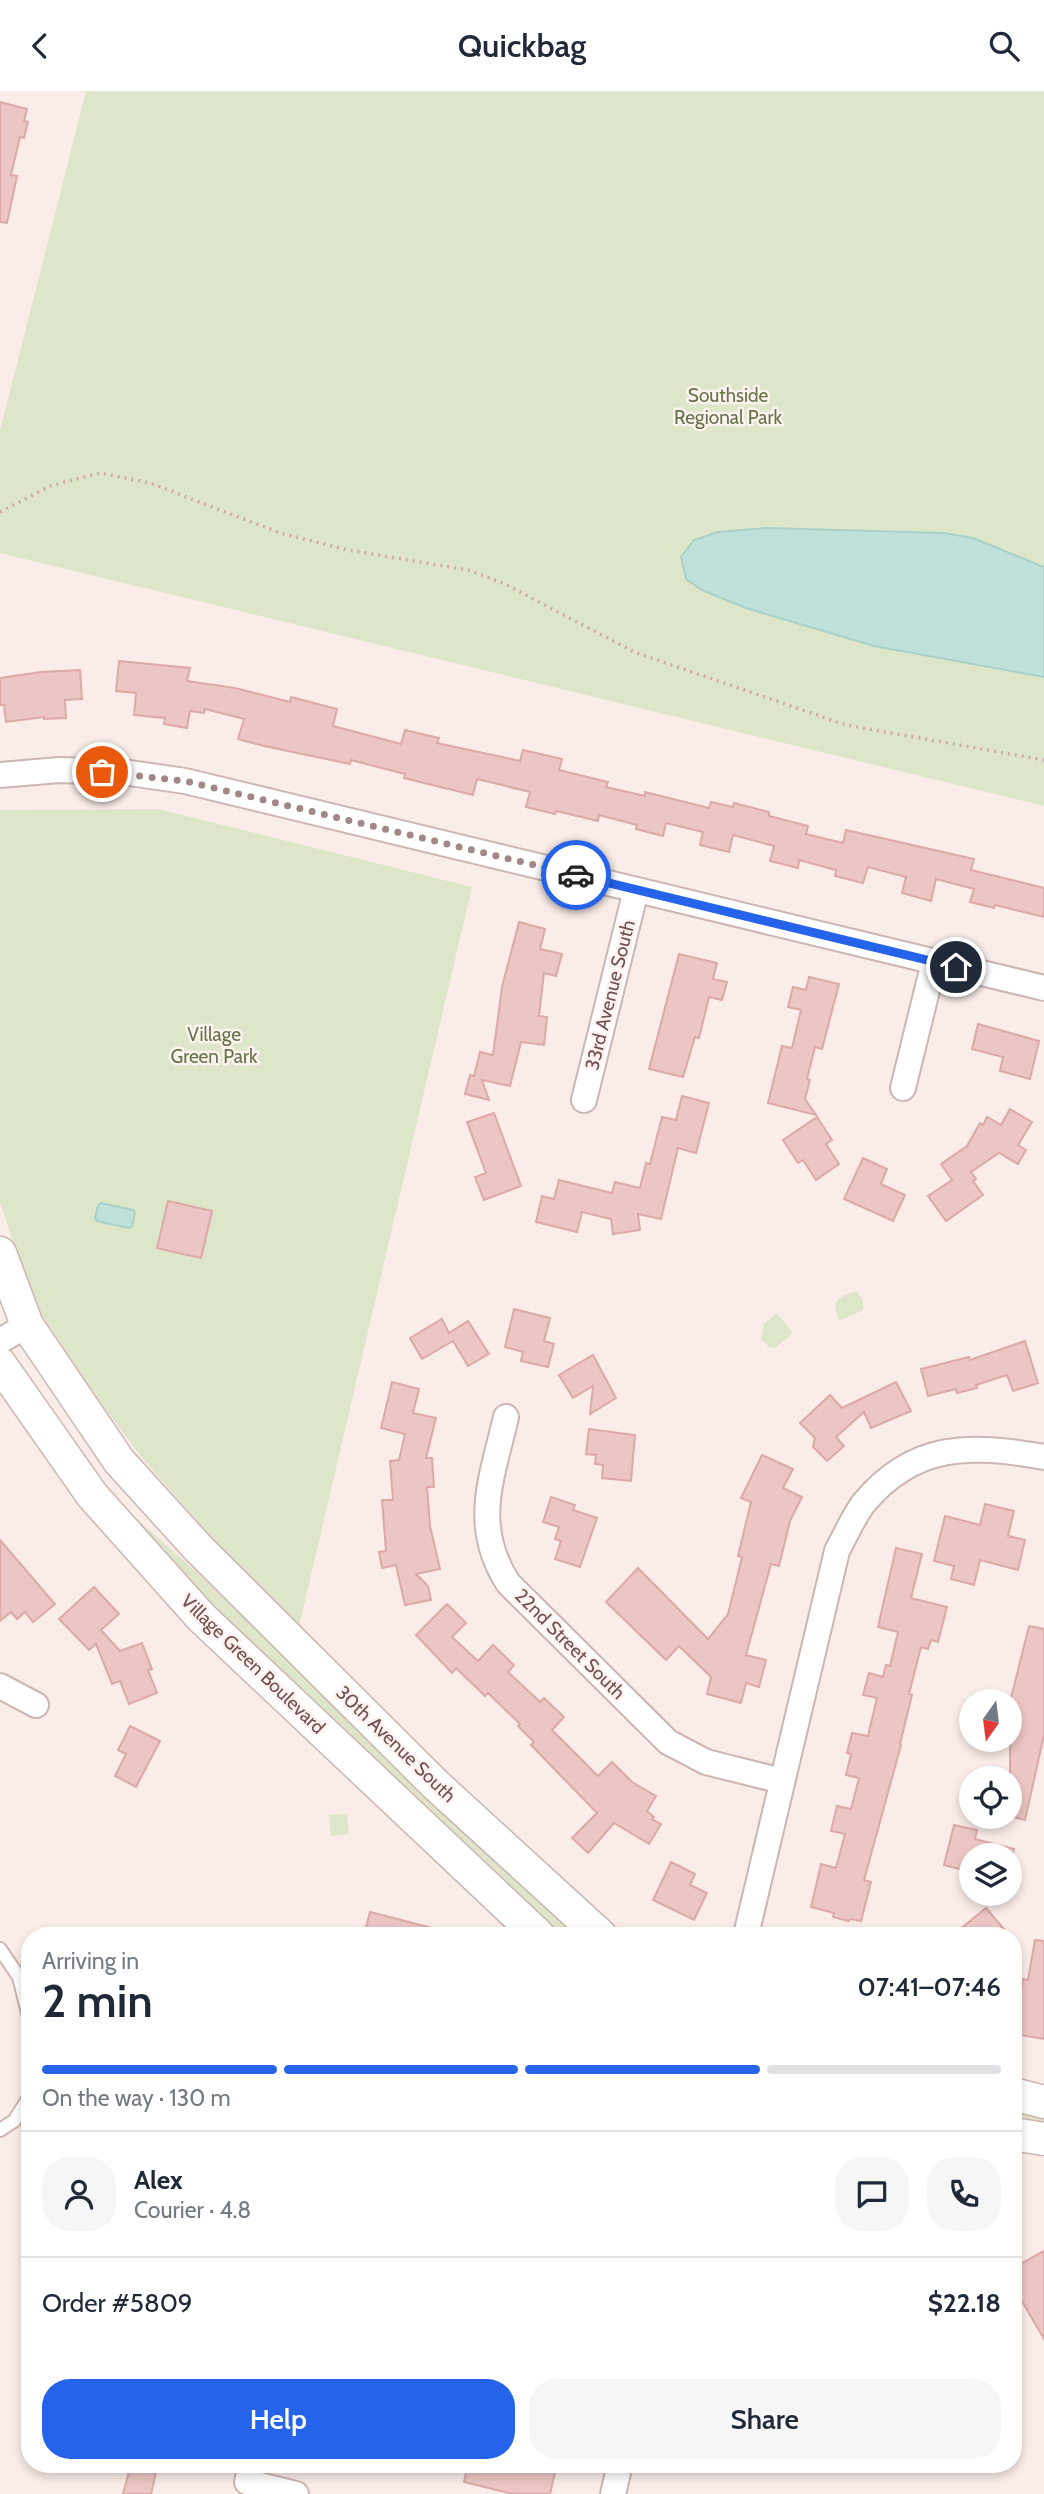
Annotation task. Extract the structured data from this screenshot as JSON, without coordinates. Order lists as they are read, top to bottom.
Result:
{
  "streets": {
    "street": [
      "33rd Avenue South",
      "22nd Street South",
      "Village Green Boulevard",
      "30th Avenue South"
    ]
  },
  "parks": ["Southside Regional Park", "Village Green Park"],
  "north": "bottom",
  "page": {
    "header": "Quickbag",
    "heading": ["2 min", "Arriving in", "07:41–07:46"],
    "panel": [
      "Alex",
      "Courier · 4.8",
      "Order #5809",
      "$22.18"
    ],
    "bar": "On the way · 130 m",
    "buttons": ["Help", "Share"]
  }
}
